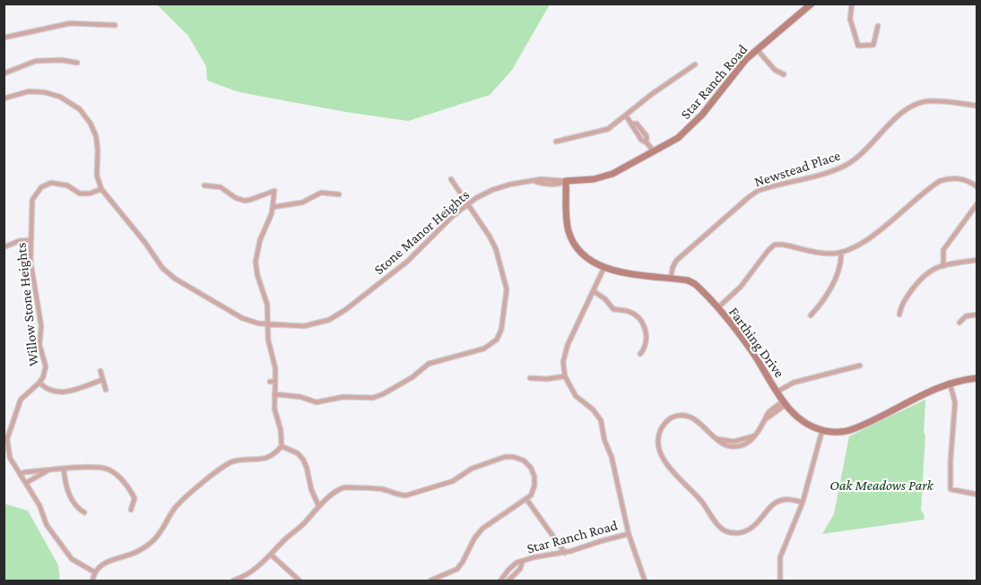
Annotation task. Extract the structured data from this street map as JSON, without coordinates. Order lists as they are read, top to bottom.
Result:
{
  "streets": {
    "street": [
      "Star Ranch Road",
      "Newstead Place",
      "Stone Manor Heights",
      "Willow Stone Heights",
      "Farthing Drive"
    ]
  },
  "crossings": [
    ["Star Ranch Road", "Stone Manor Heights"],
    ["Star Ranch Road", "Farthing Drive"],
    ["Newstead Place", "Farthing Drive"],
    ["Stone Manor Heights", "Willow Stone Heights"],
    ["Stone Manor Heights", "Farthing Drive"]
  ],
  "parks": ["Oak Meadows Park"]
}
